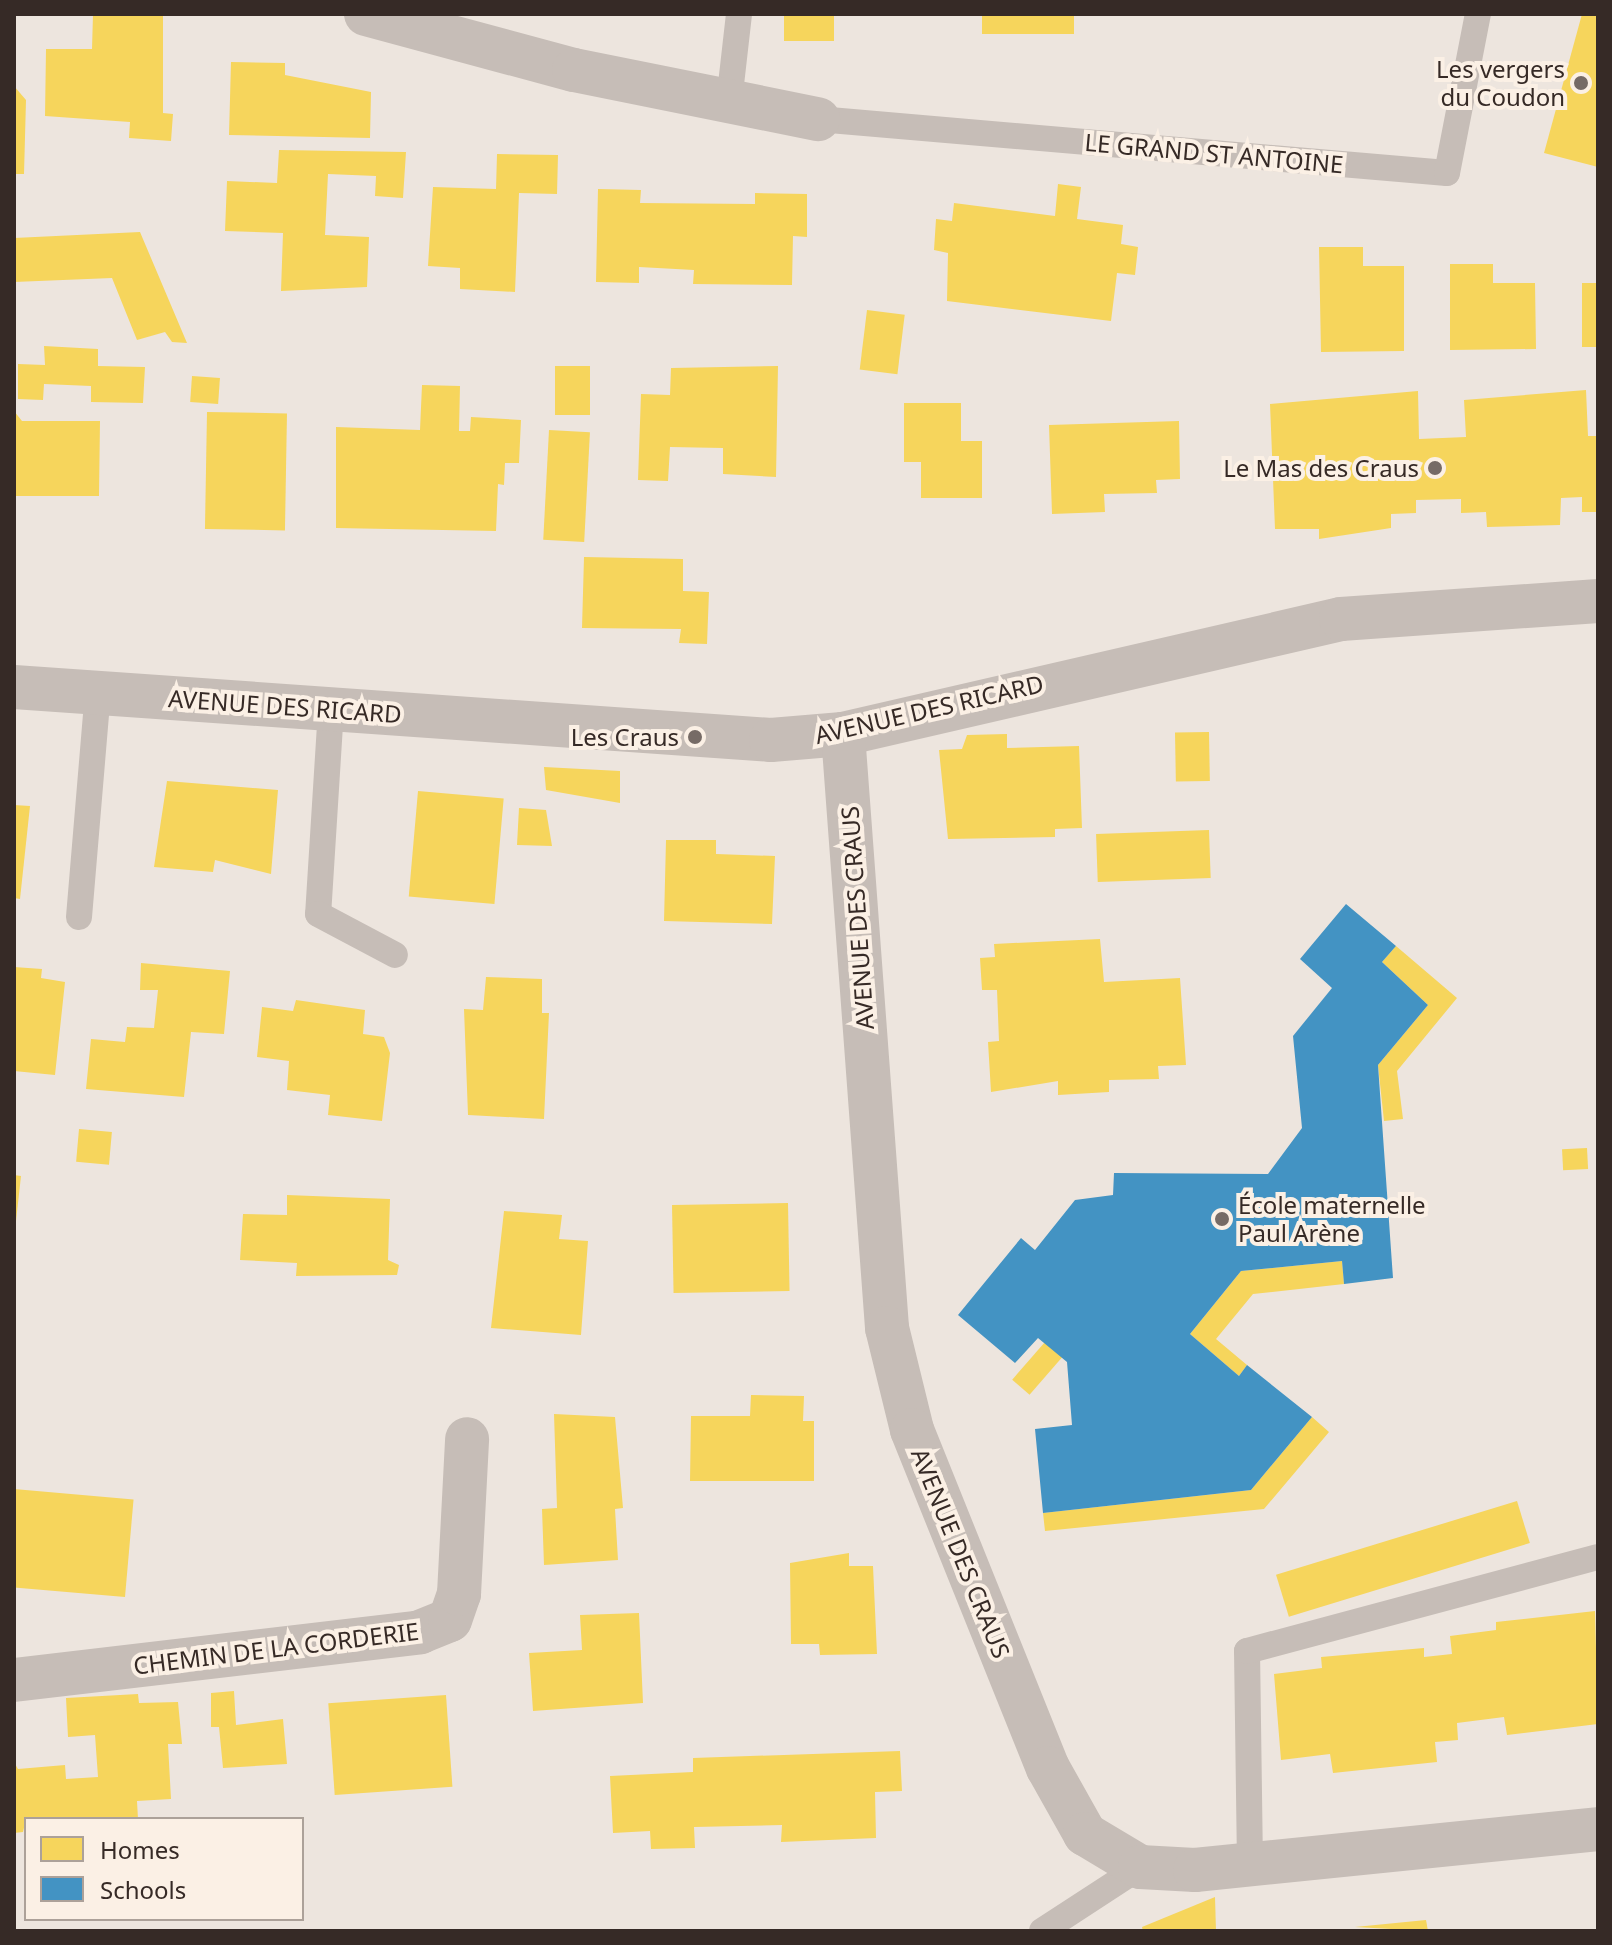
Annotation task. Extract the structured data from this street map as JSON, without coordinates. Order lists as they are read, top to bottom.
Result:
{
  "streets": {
    "street": ["AVENUE DES RICARD", "AVENUE DES CRAUS", "CHEMIN DE LA CORDERIE"],
    "lane": ["LE GRAND ST ANTOINE"]
  },
  "crossings": [
    ["AVENUE DES RICARD", "AVENUE DES CRAUS"]
  ],
  "places": [
    "Les vergers du Coudon",
    "Le Mas des Craus",
    "Les Craus",
    "École maternelle Paul Arène"
  ],
  "legend": ["Homes", "Schools"]
}
